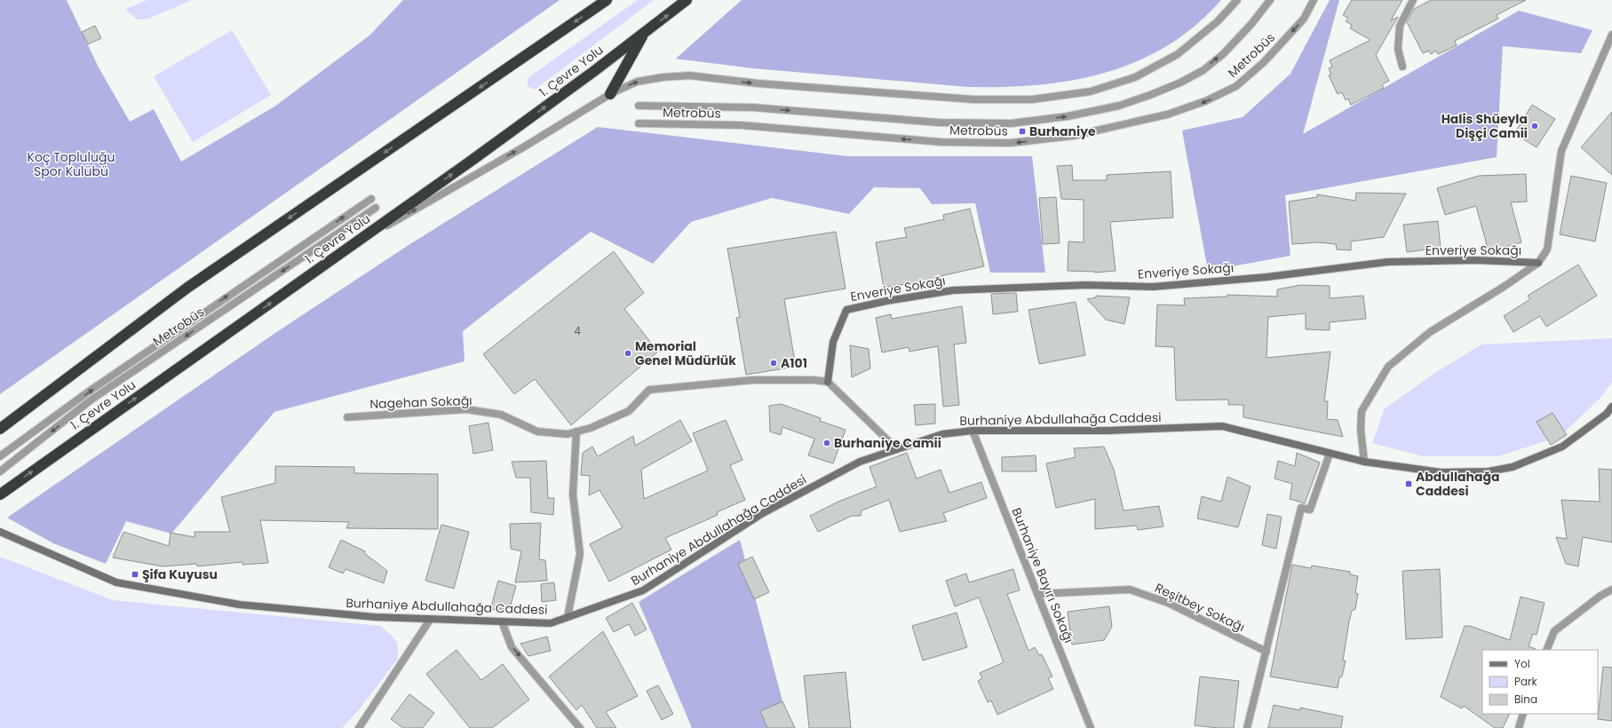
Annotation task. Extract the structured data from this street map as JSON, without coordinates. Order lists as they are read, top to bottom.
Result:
{
  "streets": {
    "highway": ["1. Çevre Yolu"],
    "main road": ["Enveriye Sokağı", "Burhaniye Abdullahağa Caddesi"],
    "street": [
      "Metrobüs",
      "Nagehan Sokağı",
      "Burhaniye Bayırı Sokağı",
      "Reşitbey Sokağı"
    ]
  },
  "crossings": [
    ["Enveriye Sokağı", "Nagehan Sokağı"],
    ["Burhaniye Abdullahağa Caddesi", "Burhaniye Bayırı Sokağı"],
    ["Burhaniye Bayırı Sokağı", "Reşitbey Sokağı"]
  ],
  "parks": ["Koç Topluluğu Spor Kulübü"],
  "places": {
    "other": [
      "Halis Shüeyla Dişçi Camii",
      "Memorial Genel Müdürlük",
      "A101",
      "Burhaniye Camii"
    ],
    "transit": ["Burhaniye", "Abdullahağa Caddesi", "Şifa Kuyusu"]
  },
  "house_numbers": ["4"],
  "legend": ["Yol", "Park", "Bina"]
}
